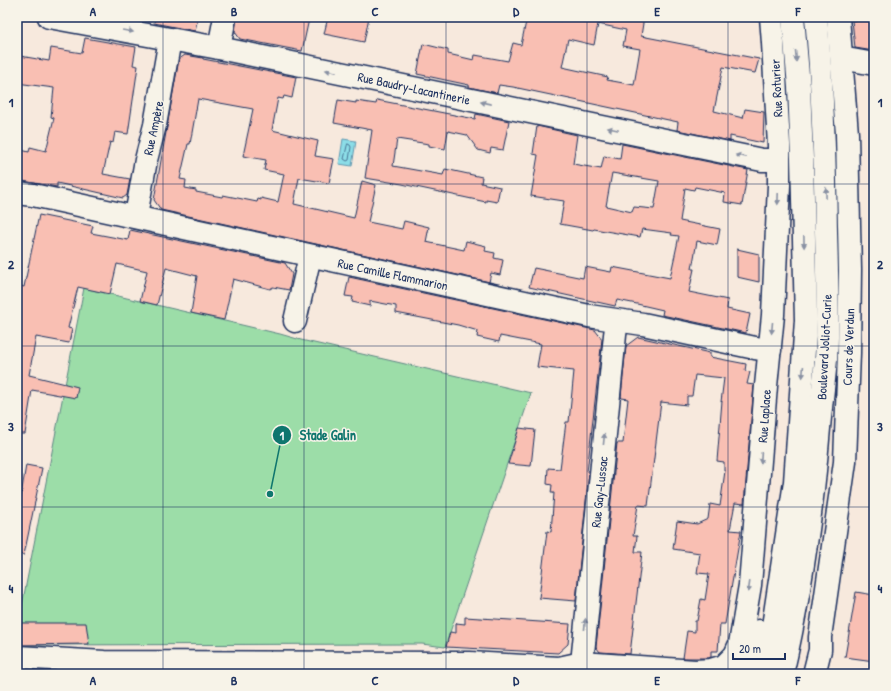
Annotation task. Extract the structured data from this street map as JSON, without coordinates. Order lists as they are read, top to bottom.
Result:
{
  "streets": {
    "street": [
      "Rue Baudry-Lacantinerie",
      "Rue Roturier",
      "Rue Ampère",
      "Rue Camille Flammarion",
      "Boulevard Joliot-Curie",
      "Cours de Verdun",
      "Rue Laplace",
      "Rue Gay-Lussac"
    ]
  },
  "crossings": [
    ["Rue Baudry-Lacantinerie", "Rue Roturier"],
    ["Rue Baudry-Lacantinerie", "Rue Ampère"],
    ["Rue Baudry-Lacantinerie", "Rue Laplace"],
    ["Rue Roturier", "Rue Laplace"],
    ["Rue Ampère", "Rue Camille Flammarion"],
    ["Rue Camille Flammarion", "Rue Laplace"],
    ["Rue Camille Flammarion", "Rue Gay-Lussac"]
  ],
  "places": ["Stade Galin"],
  "scale_bar": "20 m",
  "grid": {
    "columns": [
      "A",
      "B",
      "C",
      "D",
      "E",
      "F"
    ],
    "rows": [
      "1",
      "2",
      "3",
      "4"
    ]
  }
}
